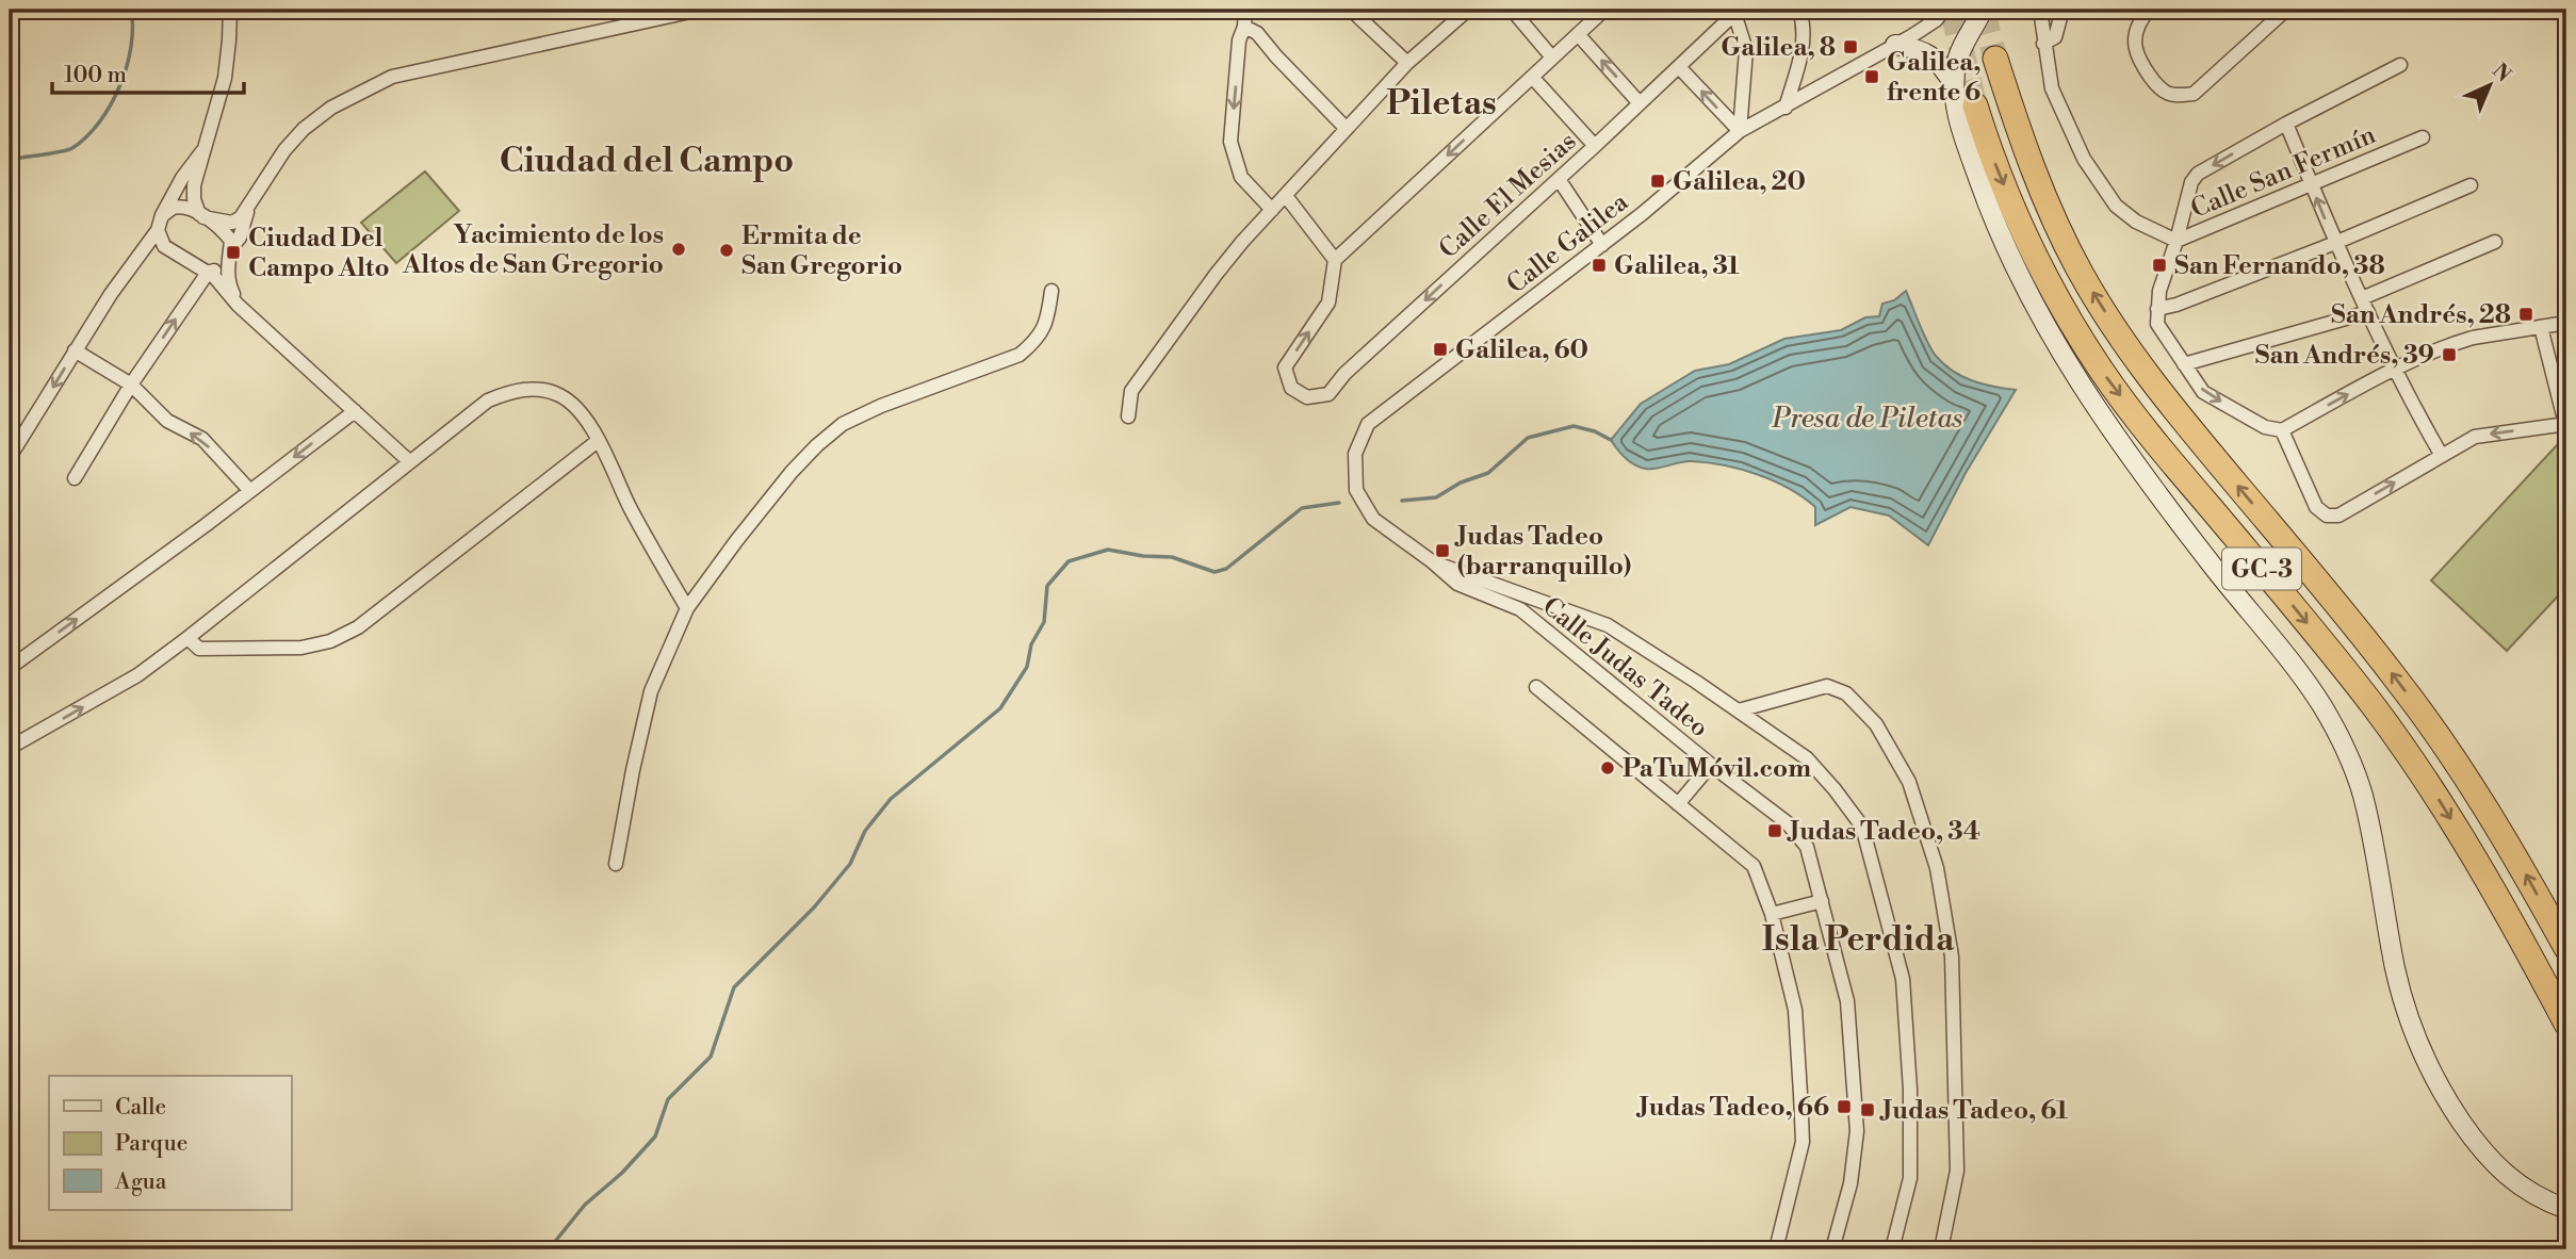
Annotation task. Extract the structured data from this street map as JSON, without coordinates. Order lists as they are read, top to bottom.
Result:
{
  "streets": {
    "highway": ["GC-3"],
    "street": [
      "Calle San Fermín",
      "Calle El Mesias",
      "Calle Galilea",
      "Calle Judas Tadeo"
    ]
  },
  "crossings": [
    ["Calle Galilea", "Calle Judas Tadeo"]
  ],
  "districts": ["Piletas", "Ciudad del Campo", "Isla Perdida"],
  "water": ["Presa de Piletas"],
  "places": {
    "transit": [
      "Galilea, 8",
      "Galilea, frente 6",
      "Galilea, 20",
      "Ciudad Del Campo Alto",
      "Galilea, 31",
      "San Fernando, 38",
      "San Andrés, 28",
      "Galilea, 60",
      "San Andrés, 39",
      "Judas Tadeo (barranquillo)",
      "Judas Tadeo, 34",
      "Judas Tadeo, 66",
      "Judas Tadeo, 61"
    ],
    "other": ["Yacimiento de los Altos de San Gregorio", "Ermita de San Gregorio", "PaTuMóvil.com"]
  },
  "legend": ["Calle", "Parque", "Agua"],
  "scale_bar": "100 m",
  "north": "top right"
}
